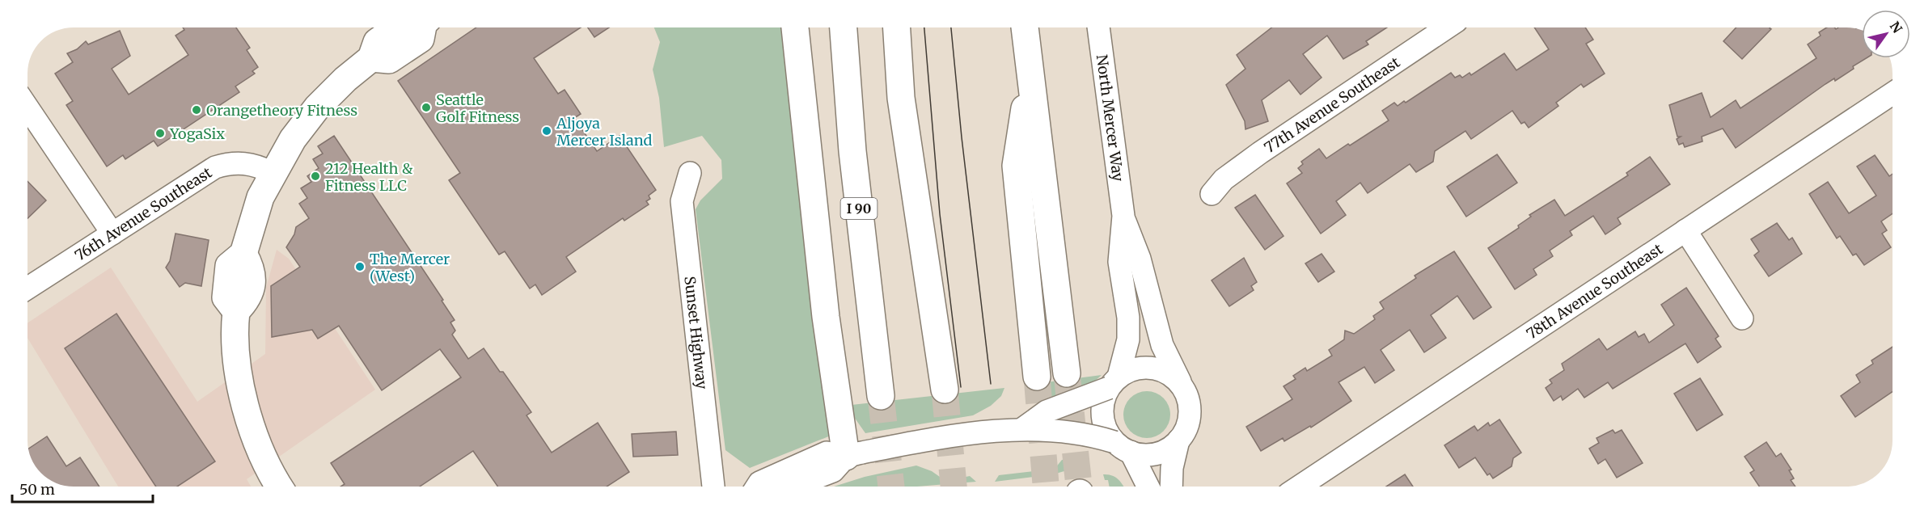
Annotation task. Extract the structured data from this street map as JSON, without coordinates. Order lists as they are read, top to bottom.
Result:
{
  "streets": {
    "main road": ["I 90"],
    "street": [
      "77th Avenue Southeast",
      "North Mercer Way",
      "76th Avenue Southeast",
      "78th Avenue Southeast",
      "Sunset Highway"
    ]
  },
  "places": [
    "Seattle Golf Fitness",
    "Orangetheory Fitness",
    "Aljoya Mercer Island",
    "YogaSix",
    "212 Health & Fitness LLC",
    "The Mercer (West)"
  ],
  "scale_bar": "50 m",
  "north": "top right"
}
